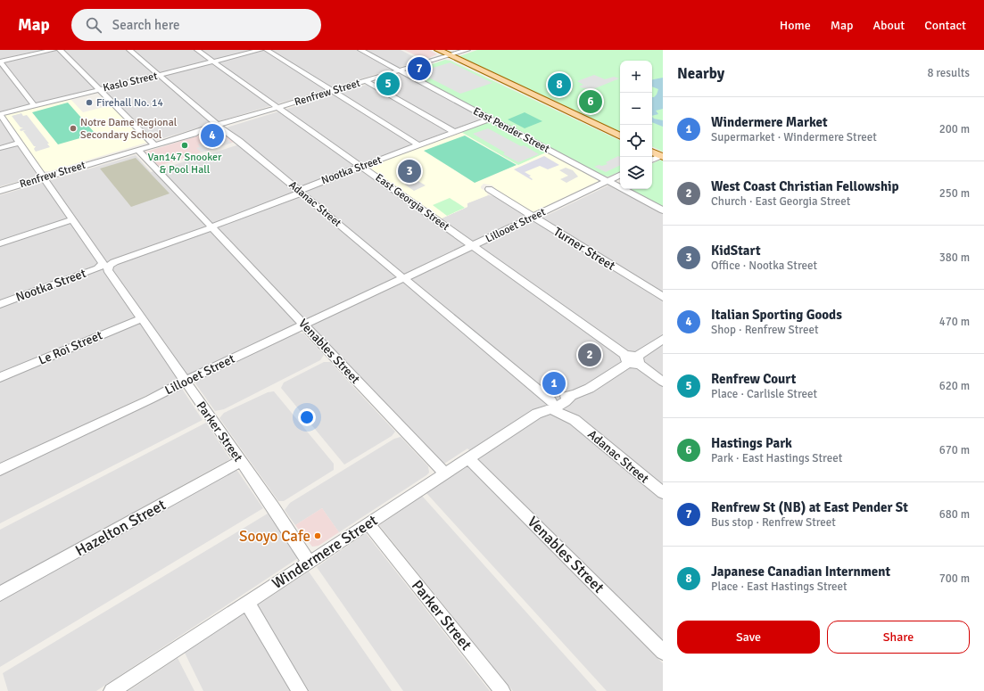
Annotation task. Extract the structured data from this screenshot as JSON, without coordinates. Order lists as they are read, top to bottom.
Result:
{
  "streets": {
    "street": [
      "Kaslo Street",
      "Renfrew Street",
      "East Pender Street",
      "Nootka Street",
      "East Georgia Street",
      "Adanac Street",
      "Lillooet Street",
      "Turner Street",
      "Le Roi Street",
      "Venables Street",
      "Parker Street",
      "Hazelton Street",
      "Windermere Street"
    ]
  },
  "crossings": [
    ["Kaslo Street", "East Georgia Street"],
    ["Kaslo Street", "Adanac Street"],
    ["Kaslo Street", "Parker Street"],
    ["Renfrew Street", "East Pender Street"],
    ["Renfrew Street", "East Georgia Street"],
    ["Renfrew Street", "Adanac Street"],
    ["Renfrew Street", "Venables Street"],
    ["Renfrew Street", "Parker Street"],
    ["East Pender Street", "Nootka Street"],
    ["East Pender Street", "Lillooet Street"],
    ["Nootka Street", "East Georgia Street"],
    ["Nootka Street", "Adanac Street"],
    ["Nootka Street", "Venables Street"],
    ["Nootka Street", "Parker Street"],
    ["East Georgia Street", "Lillooet Street"],
    ["East Georgia Street", "Windermere Street"],
    ["Adanac Street", "Lillooet Street"],
    ["Adanac Street", "Windermere Street"],
    ["Lillooet Street", "Turner Street"],
    ["Lillooet Street", "Venables Street"],
    ["Lillooet Street", "Parker Street"],
    ["Le Roi Street", "Parker Street"],
    ["Venables Street", "Windermere Street"],
    ["Parker Street", "Hazelton Street"],
    ["Parker Street", "Windermere Street"]
  ],
  "places": [
    "Firehall No. 14",
    "Notre Dame Regional Secondary School",
    "Van147 Snooker & Pool Hall",
    "Sooyo Cafe"
  ],
  "page": {
    "header": "Map",
    "search": "Search here",
    "nav": [
      "Home",
      "Map",
      "About",
      "Contact"
    ],
    "heading": ["Nearby", "8 results"],
    "pins": [
      "7",
      "5",
      "8",
      "6",
      "4",
      "3",
      "2",
      "1"
    ],
    "map_buttons": ["+", "−"],
    "list": [
      {
        "mark": "1",
        "name": "Windermere Market",
        "note": "Supermarket · Windermere Street",
        "value": "200 m"
      },
      {
        "mark": "2",
        "name": "West Coast Christian Fellowship",
        "note": "Church · East Georgia Street",
        "value": "250 m"
      },
      {
        "mark": "3",
        "name": "KidStart",
        "note": "Office · Nootka Street",
        "value": "380 m"
      },
      {
        "mark": "4",
        "name": "Italian Sporting Goods",
        "note": "Shop · Renfrew Street",
        "value": "470 m"
      },
      {
        "mark": "5",
        "name": "Renfrew Court",
        "note": "Place · Carlisle Street",
        "value": "620 m"
      },
      {
        "mark": "6",
        "name": "Hastings Park",
        "note": "Park · East Hastings Street",
        "value": "670 m"
      },
      {
        "mark": "7",
        "name": "Renfrew St (NB) at East Pender St",
        "note": "Bus stop · Renfrew Street",
        "value": "680 m"
      },
      {
        "mark": "8",
        "name": "Japanese Canadian Internment",
        "note": "Place · East Hastings Street",
        "value": "700 m"
      }
    ],
    "buttons": ["Save", "Share"]
  }
}
